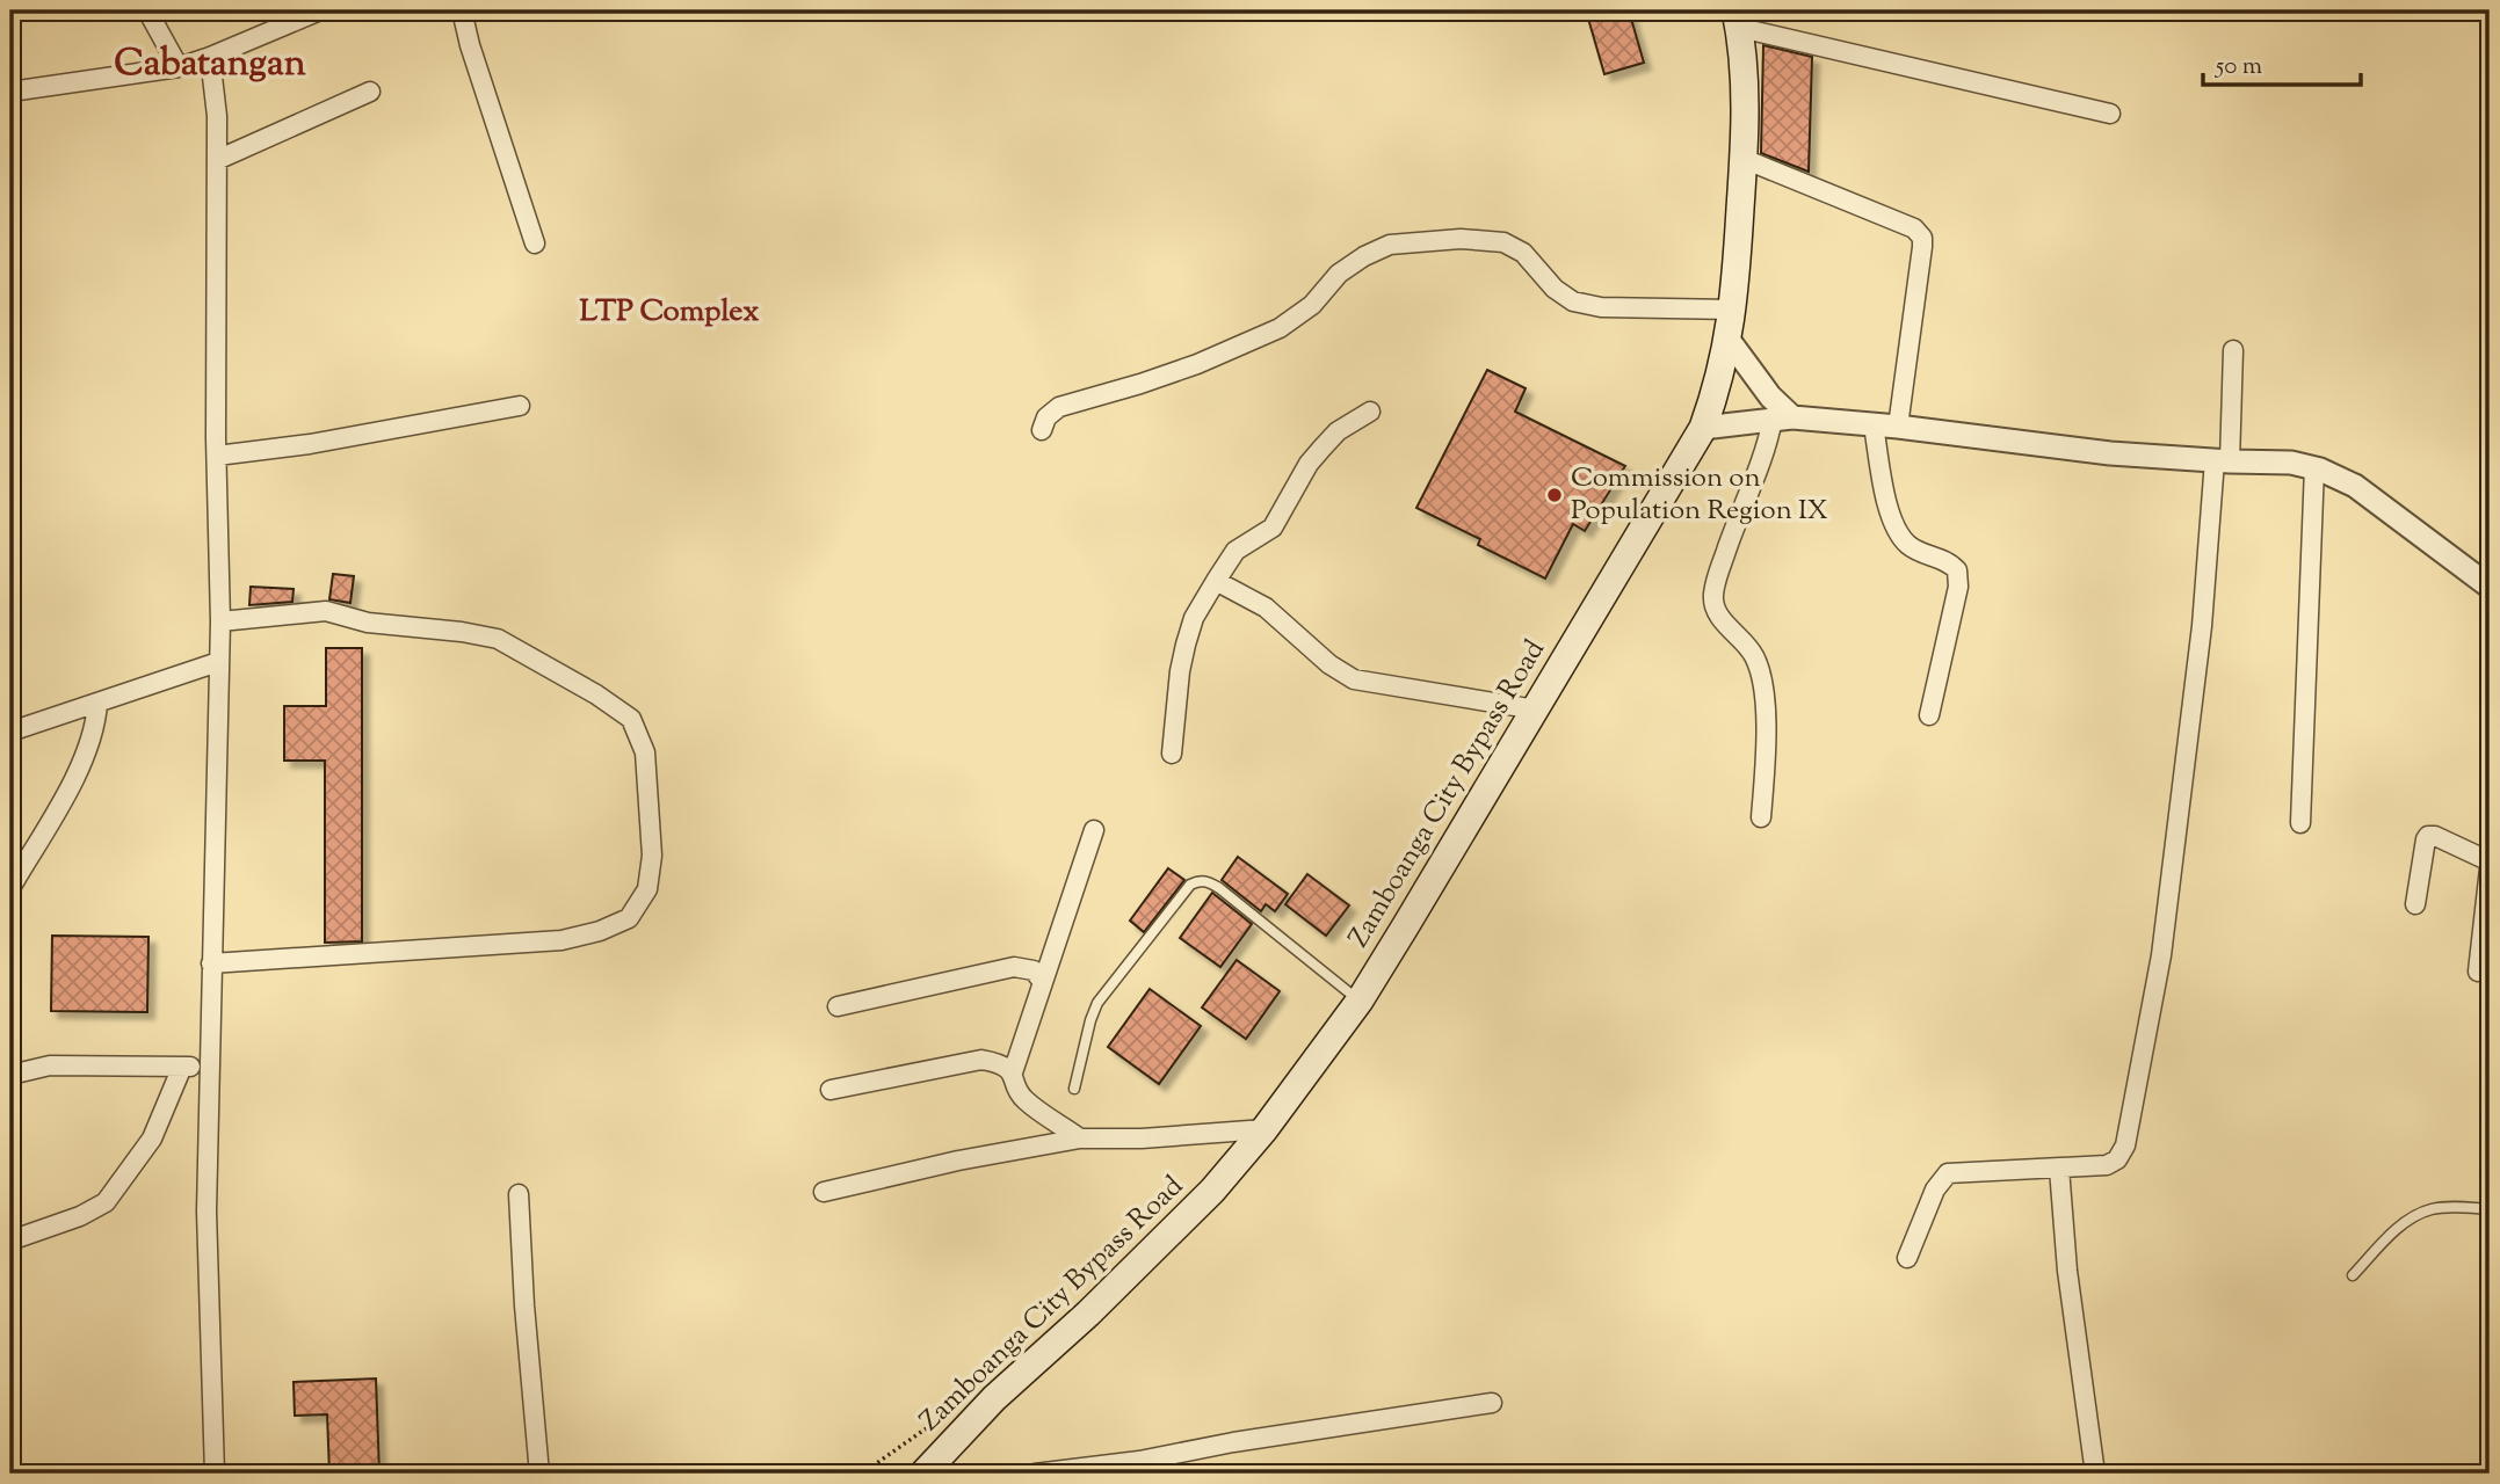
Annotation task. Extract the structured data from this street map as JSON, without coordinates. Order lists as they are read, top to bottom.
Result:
{
  "streets": {
    "main road": ["Zamboanga City Bypass Road"]
  },
  "districts": ["Cabatangan", "LTP Complex"],
  "places": ["Commission on Population Region IX"],
  "scale_bar": "50 m"
}
